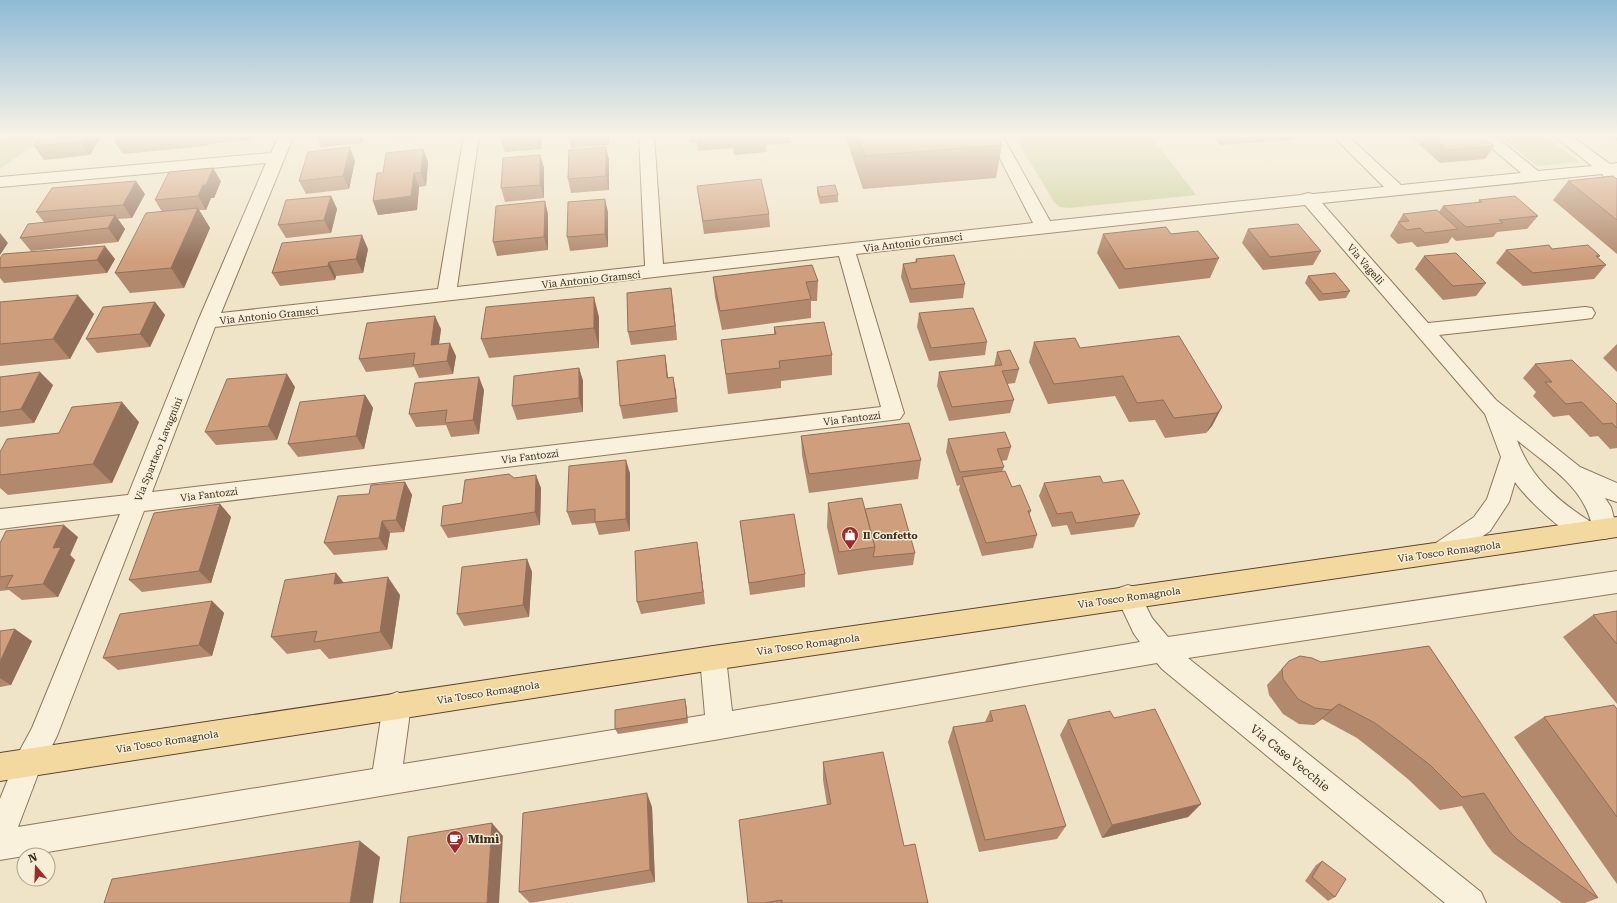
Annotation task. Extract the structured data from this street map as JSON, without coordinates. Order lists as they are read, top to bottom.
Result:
{
  "streets": {
    "main road": ["Via Tosco Romagnola"],
    "street": [
      "Via Antonio Gramsci",
      "Via Vagelli",
      "Via Fantozzi",
      "Via Spartaco Lavagnini",
      "Via Case Vecchie"
    ]
  },
  "crossings": [
    ["Via Antonio Gramsci", "Via Vagelli"],
    ["Via Antonio Gramsci", "Via Fantozzi"],
    ["Via Antonio Gramsci", "Via Spartaco Lavagnini"],
    ["Via Vagelli", "Via Tosco Romagnola"],
    ["Via Fantozzi", "Via Spartaco Lavagnini"],
    ["Via Spartaco Lavagnini", "Via Tosco Romagnola"],
    ["Via Tosco Romagnola", "Via Case Vecchie"]
  ],
  "places": {
    "shop": ["Il Confetto"],
    "cafe": ["Mimì"]
  },
  "north": "top"
}
